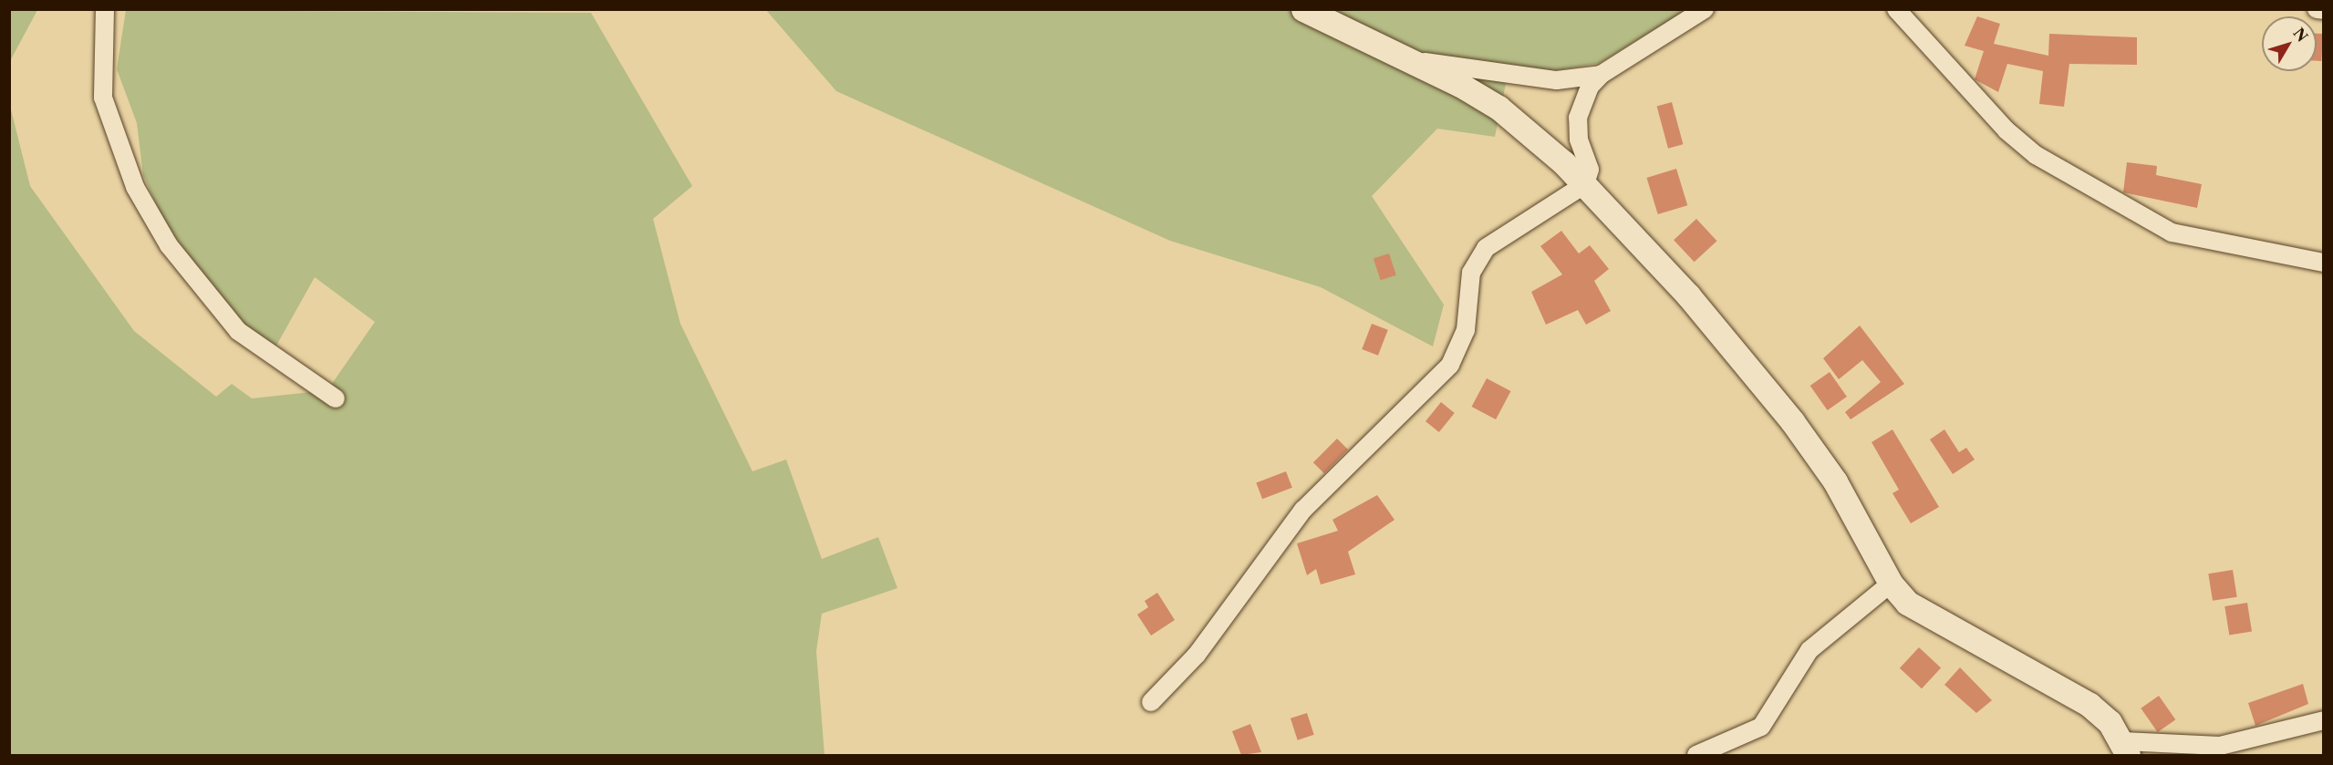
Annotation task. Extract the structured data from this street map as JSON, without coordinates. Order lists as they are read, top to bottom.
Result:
{
  "north": "top right"
}
